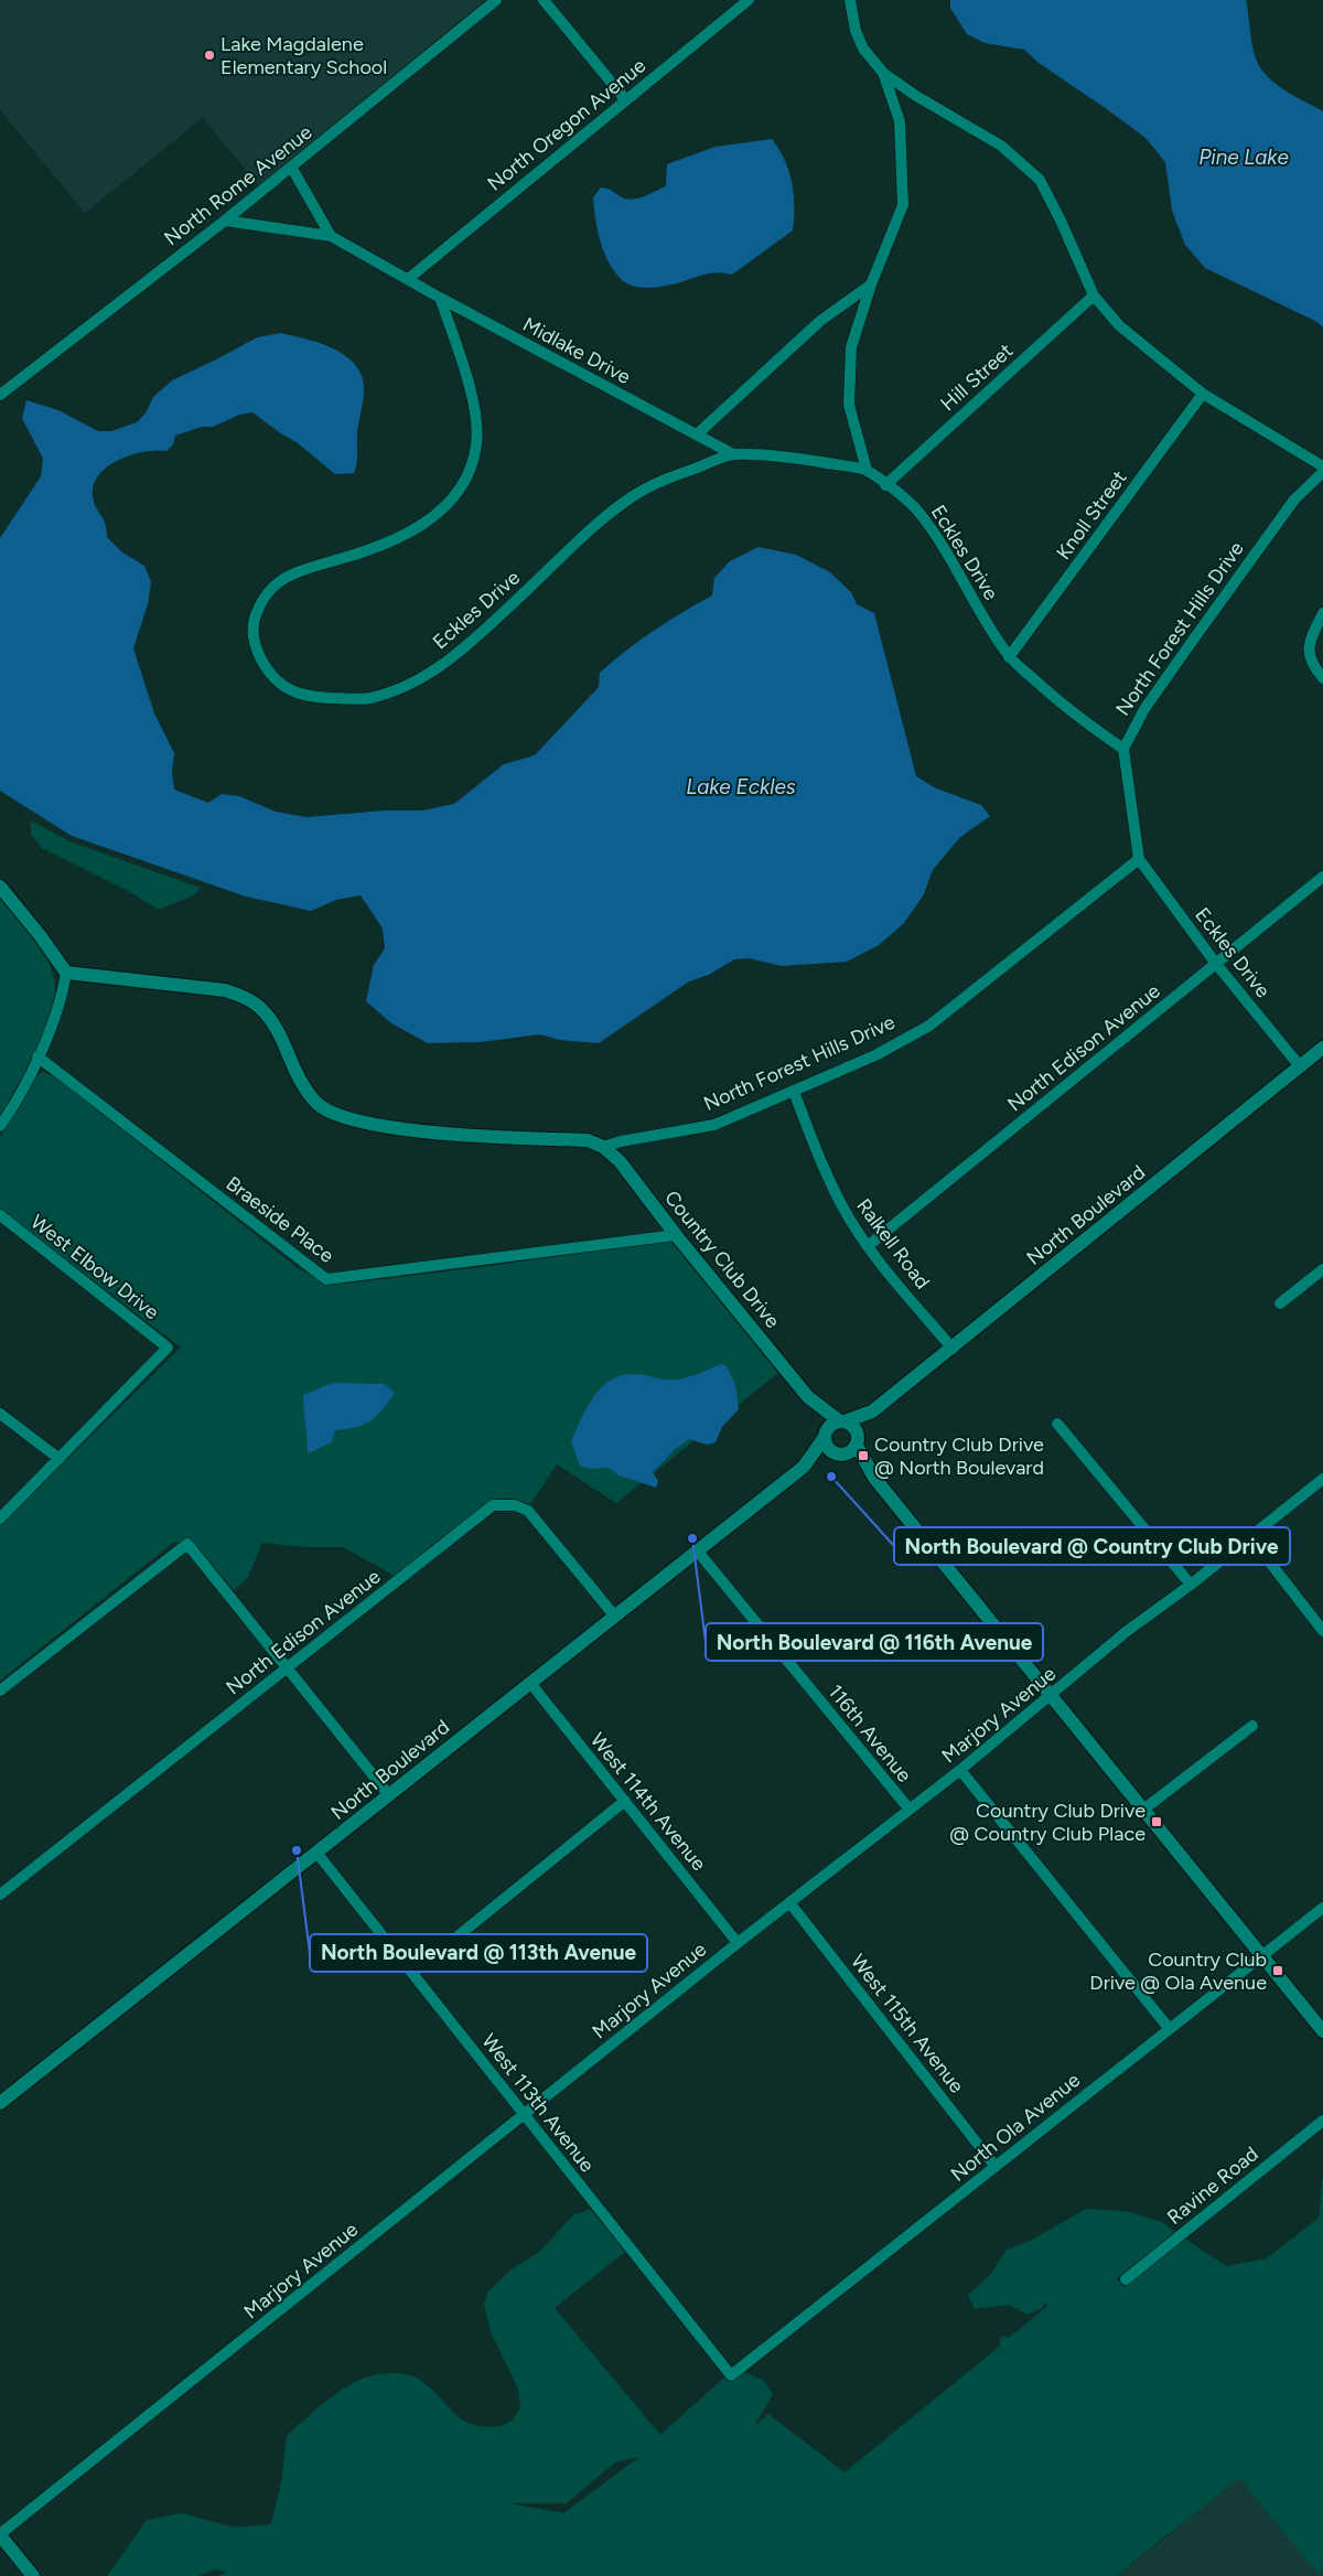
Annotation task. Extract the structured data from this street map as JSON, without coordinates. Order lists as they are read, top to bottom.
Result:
{
  "streets": {
    "street": [
      "North Oregon Avenue",
      "North Rome Avenue",
      "Midlake Drive",
      "Hill Street",
      "Knoll Street",
      "Eckles Drive",
      "North Forest Hills Drive",
      "North Edison Avenue",
      "North Boulevard",
      "Braeside Place",
      "Ralkell Road",
      "Country Club Drive",
      "West Elbow Drive",
      "Marjory Avenue",
      "116th Avenue",
      "West 114th Avenue",
      "West 115th Avenue",
      "West 113th Avenue",
      "North Ola Avenue",
      "Ravine Road"
    ]
  },
  "crossings": [
    ["Midlake Drive", "Eckles Drive"],
    ["Hill Street", "Eckles Drive"],
    ["Knoll Street", "Eckles Drive"],
    ["Eckles Drive", "North Forest Hills Drive"],
    ["Eckles Drive", "North Edison Avenue"],
    ["Eckles Drive", "North Boulevard"],
    ["North Forest Hills Drive", "Ralkell Road"],
    ["North Forest Hills Drive", "Country Club Drive"],
    ["North Edison Avenue", "North Boulevard"],
    ["North Edison Avenue", "Ralkell Road"],
    ["North Boulevard", "Ralkell Road"],
    ["North Boulevard", "Country Club Drive"],
    ["North Boulevard", "116th Avenue"],
    ["North Boulevard", "West 114th Avenue"],
    ["North Boulevard", "West 113th Avenue"],
    ["Braeside Place", "Country Club Drive"],
    ["Marjory Avenue", "116th Avenue"],
    ["Marjory Avenue", "West 114th Avenue"],
    ["Marjory Avenue", "West 115th Avenue"],
    ["Marjory Avenue", "West 113th Avenue"],
    ["West 115th Avenue", "North Ola Avenue"],
    ["West 113th Avenue", "North Ola Avenue"]
  ],
  "water": ["Pine Lake", "Lake Eckles"],
  "places": {
    "other": [
      "Lake Magdalene Elementary School",
      "North Boulevard @ Country Club Drive",
      "North Boulevard @ 116th Avenue",
      "North Boulevard @ 113th Avenue"
    ],
    "transit": ["Country Club Drive @ North Boulevard", "Country Club Drive @ Country Club Place", "Country Club Drive @ Ola Avenue"]
  }
}
